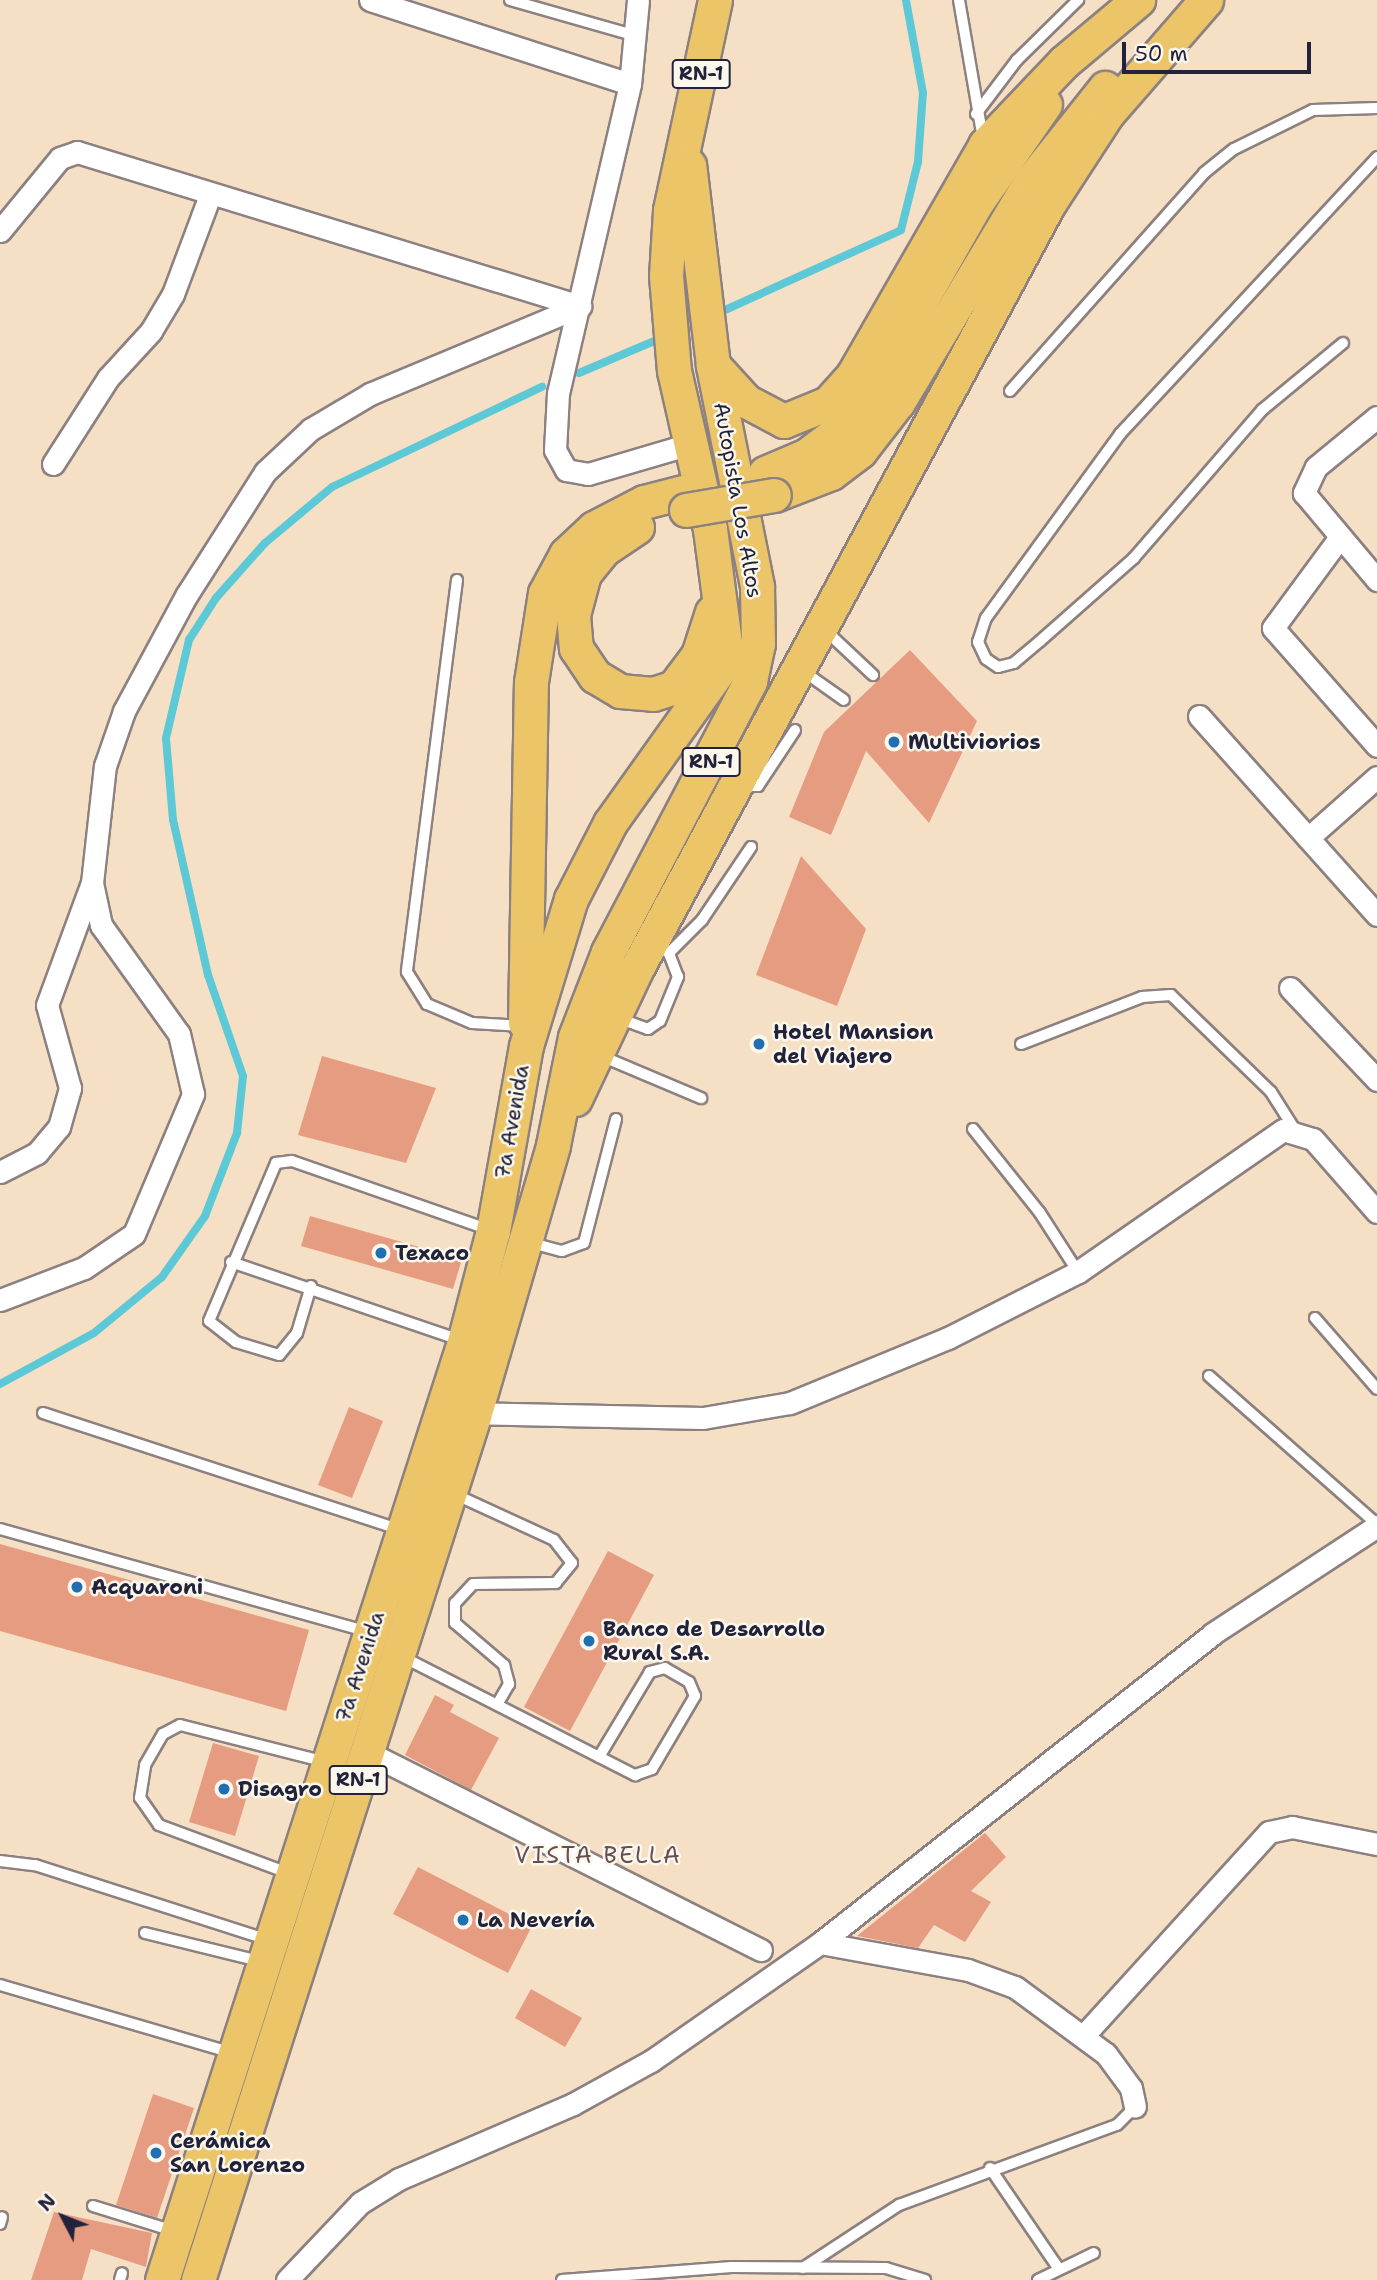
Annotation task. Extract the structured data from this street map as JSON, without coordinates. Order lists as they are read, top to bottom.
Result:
{
  "streets": {
    "main road": ["RN-1", "Autopista Los Altos", "7a Avenida"]
  },
  "crossings": [
    ["Autopista Los Altos", "7a Avenida"]
  ],
  "districts": ["VISTA BELLA"],
  "places": [
    "Multiviorios",
    "Hotel Mansion del Viajero",
    "Texaco",
    "Acquaroni",
    "Banco de Desarrollo Rural S.A.",
    "Disagro",
    "La Nevería",
    "Cerámica San Lorenzo"
  ],
  "scale_bar": "50 m",
  "north": "top left"
}
